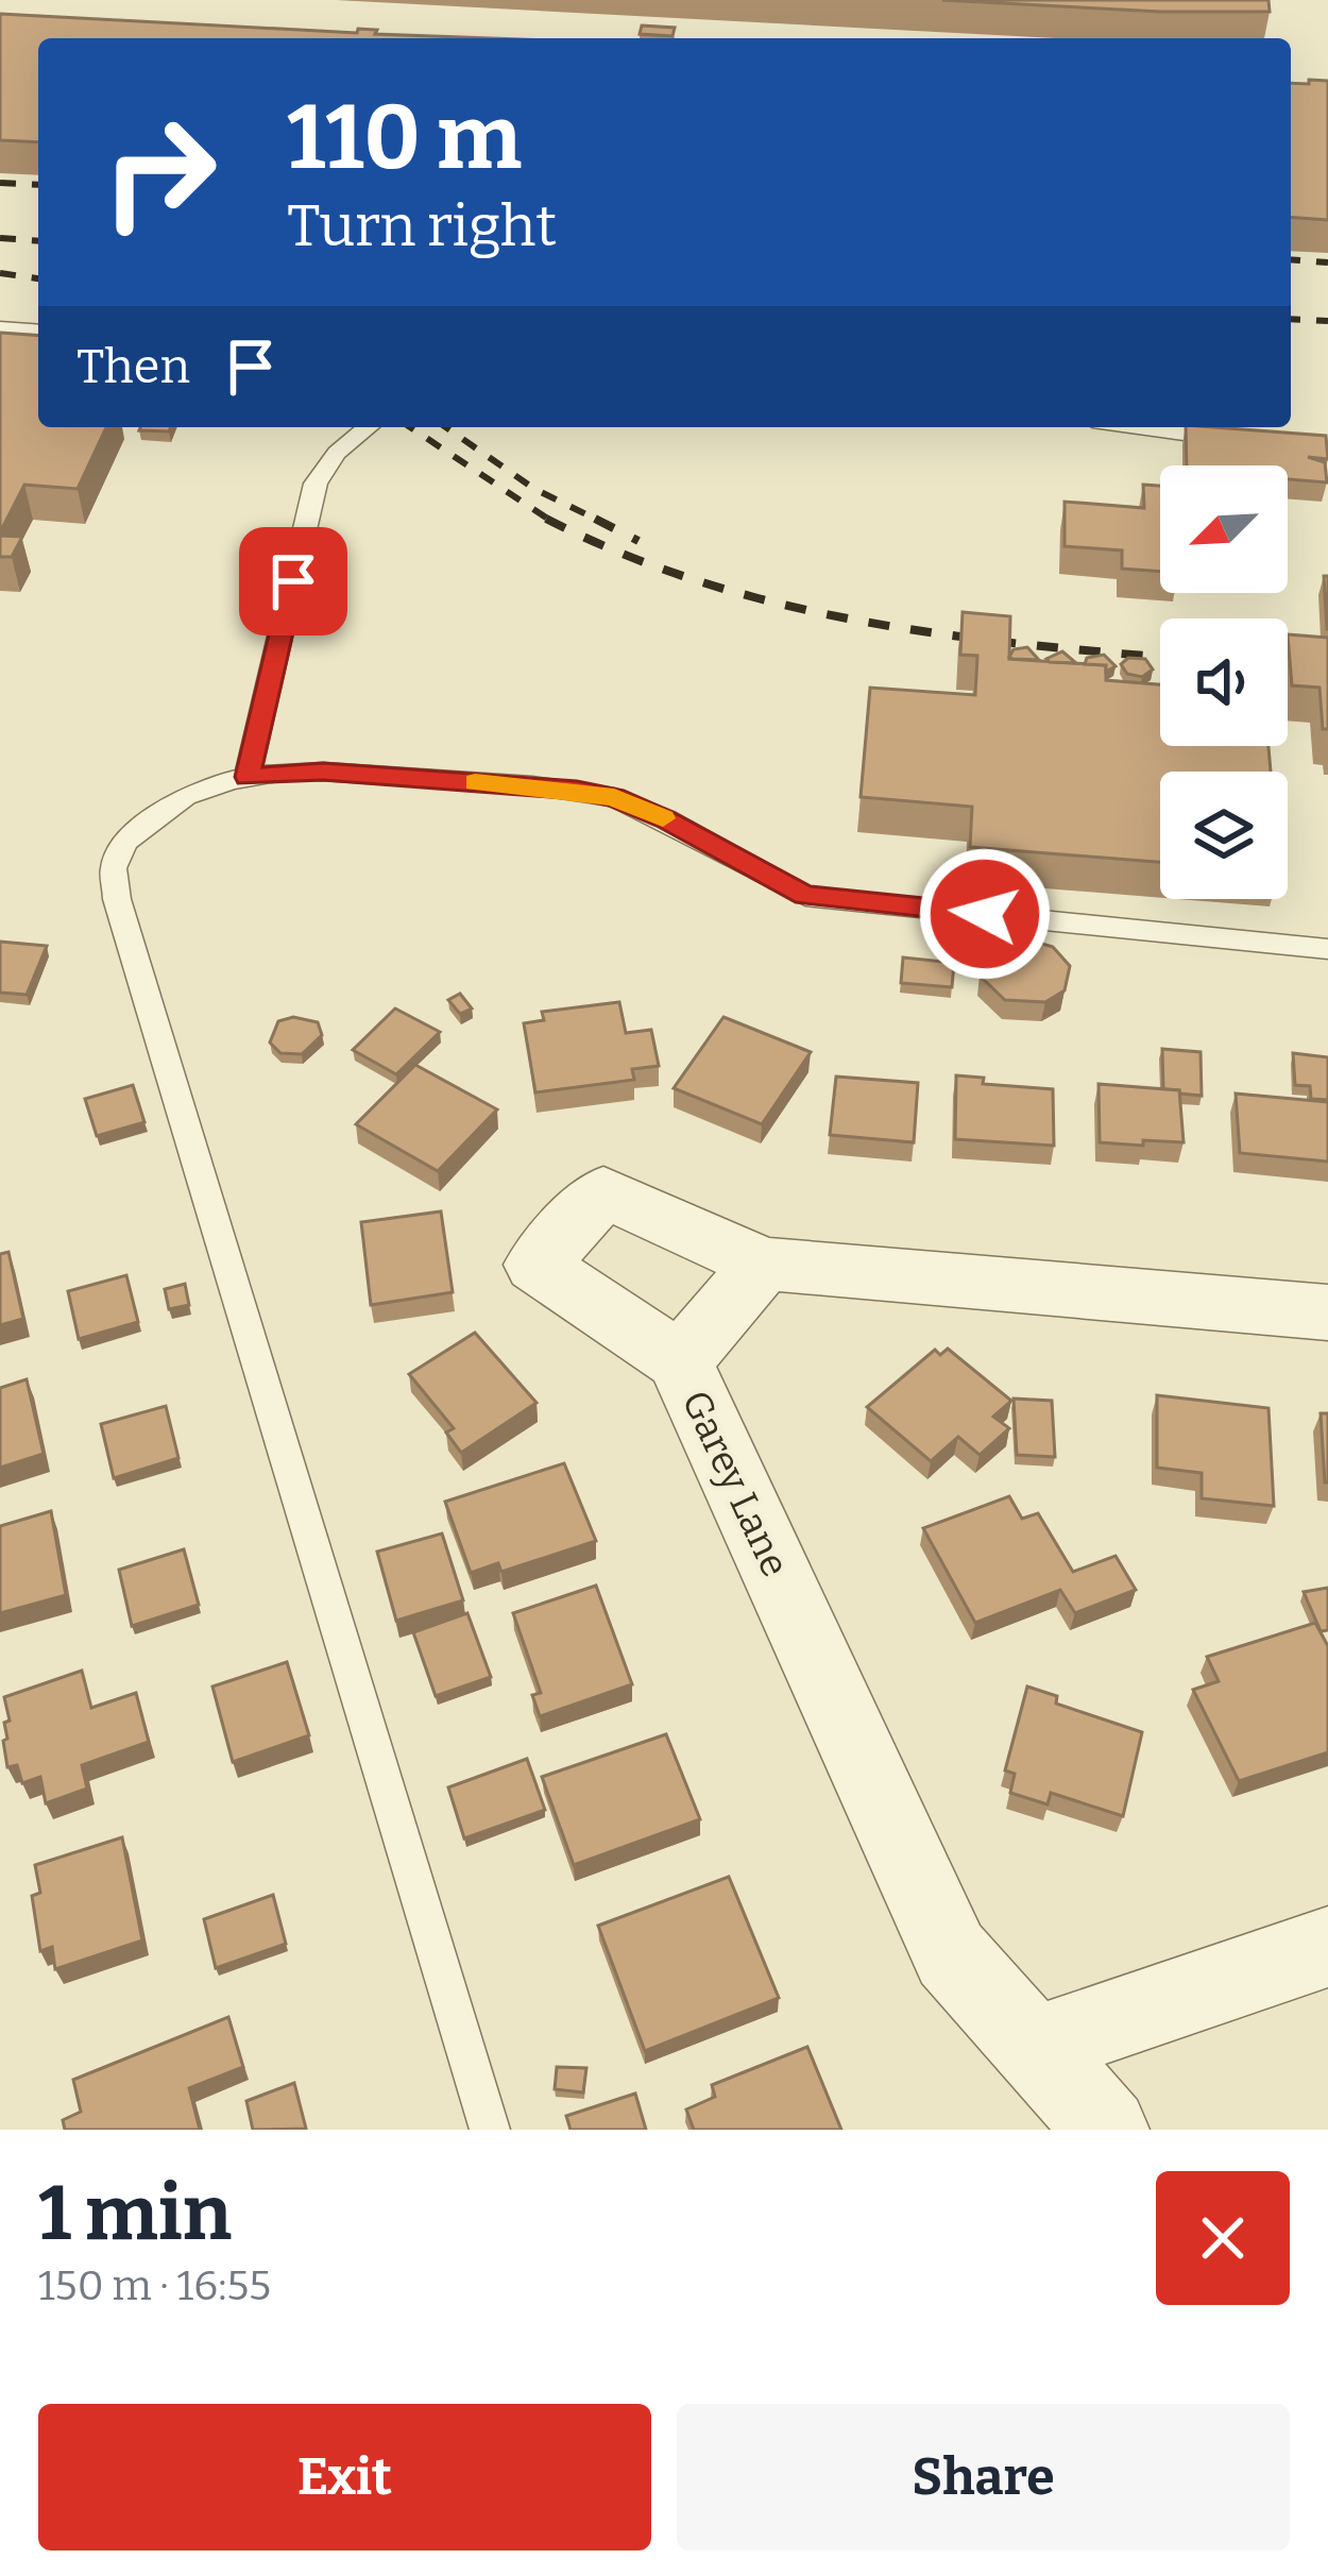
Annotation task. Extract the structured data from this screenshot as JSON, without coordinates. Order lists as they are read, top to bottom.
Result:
{
  "streets": {
    "street": ["Garey Lane"]
  },
  "north": "bottom left",
  "page": {
    "turn": ["110 m", "Turn right"],
    "then": "Then",
    "heading": ["1 min", "150 m · 16:55"],
    "buttons": ["Exit", "Share"]
  }
}
